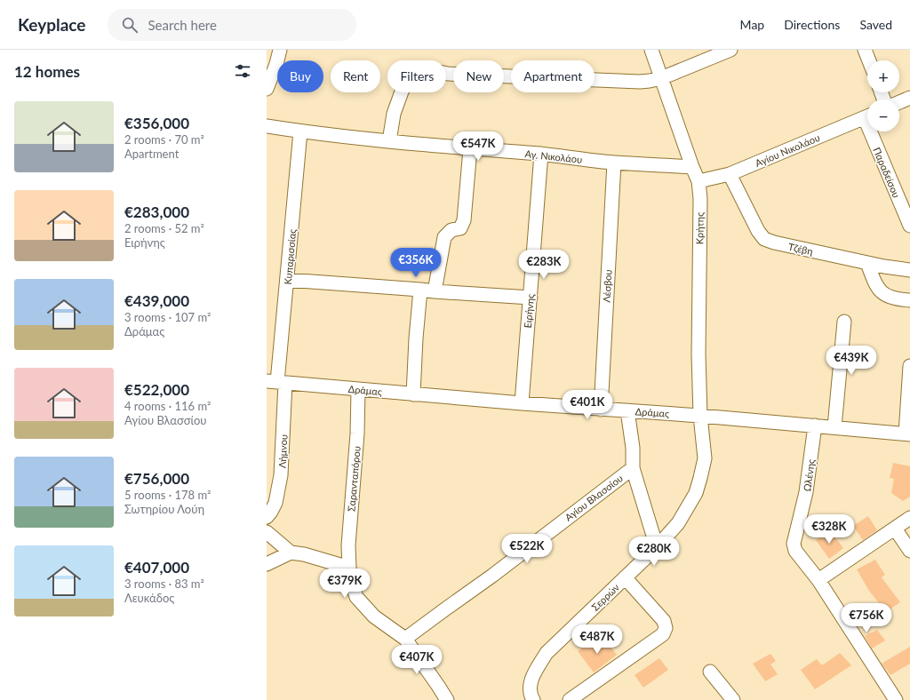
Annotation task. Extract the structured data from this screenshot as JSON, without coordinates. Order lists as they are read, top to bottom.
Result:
{
  "streets": {
    "street": [
      "Αγίου Νικολάου",
      "Αγ. Νικολάου",
      "Παραδείσου",
      "Κρήτης",
      "Τζέβη",
      "Κυπαρισσίας",
      "Λέσβου",
      "Ειρήνης",
      "Δράμας",
      "Λήμνου",
      "Ωλένης",
      "Σαρανταπόρου",
      "Αγίου Βλασσίου",
      "Σερρών"
    ]
  },
  "crossings": [
    ["Αγίου Νικολάου", "Κρήτης"],
    ["Αγίου Νικολάου", "Τζέβη"],
    ["Αγ. Νικολάου", "Κρήτης"],
    ["Αγ. Νικολάου", "Κυπαρισσίας"],
    ["Αγ. Νικολάου", "Λέσβου"],
    ["Αγ. Νικολάου", "Ειρήνης"],
    ["Κρήτης", "Δράμας"],
    ["Κρήτης", "Σερρών"],
    ["Κυπαρισσίας", "Δράμας"],
    ["Κυπαρισσίας", "Λήμνου"],
    ["Λέσβου", "Δράμας"],
    ["Ειρήνης", "Δράμας"],
    ["Δράμας", "Λήμνου"],
    ["Δράμας", "Ωλένης"],
    ["Δράμας", "Σαρανταπόρου"],
    ["Δράμας", "Αγίου Βλασσίου"],
    ["Δράμας", "Σερρών"],
    ["Σαρανταπόρου", "Αγίου Βλασσίου"]
  ],
  "page": {
    "header": "Keyplace",
    "search": "Search here",
    "nav": ["Map", "Directions", "Saved"],
    "heading": "12 homes",
    "map_buttons": ["+", "−"],
    "chip": [
      "Buy",
      "Rent",
      "Filters",
      "New",
      "Apartment"
    ],
    "list": [
      {
        "name": "€356,000",
        "note": "2 rooms · 70 m² · Apartment"
      },
      {
        "name": "€283,000",
        "note": "2 rooms · 52 m² · Ειρήνης"
      },
      {
        "name": "€439,000",
        "note": "3 rooms · 107 m² · Δράμας"
      },
      {
        "name": "€522,000",
        "note": "4 rooms · 116 m² · Αγίου Βλασσίου"
      },
      {
        "name": "€756,000",
        "note": "5 rooms · 178 m² · Σωτηρίου Λούη"
      },
      {
        "name": "€407,000",
        "note": "3 rooms · 83 m² · Λευκάδος"
      }
    ],
    "price": [
      "€547K",
      "€356K",
      "€283K",
      "€439K",
      "€401K",
      "€328K",
      "€522K",
      "€280K",
      "€379K",
      "€756K",
      "€487K",
      "€407K"
    ]
  }
}
